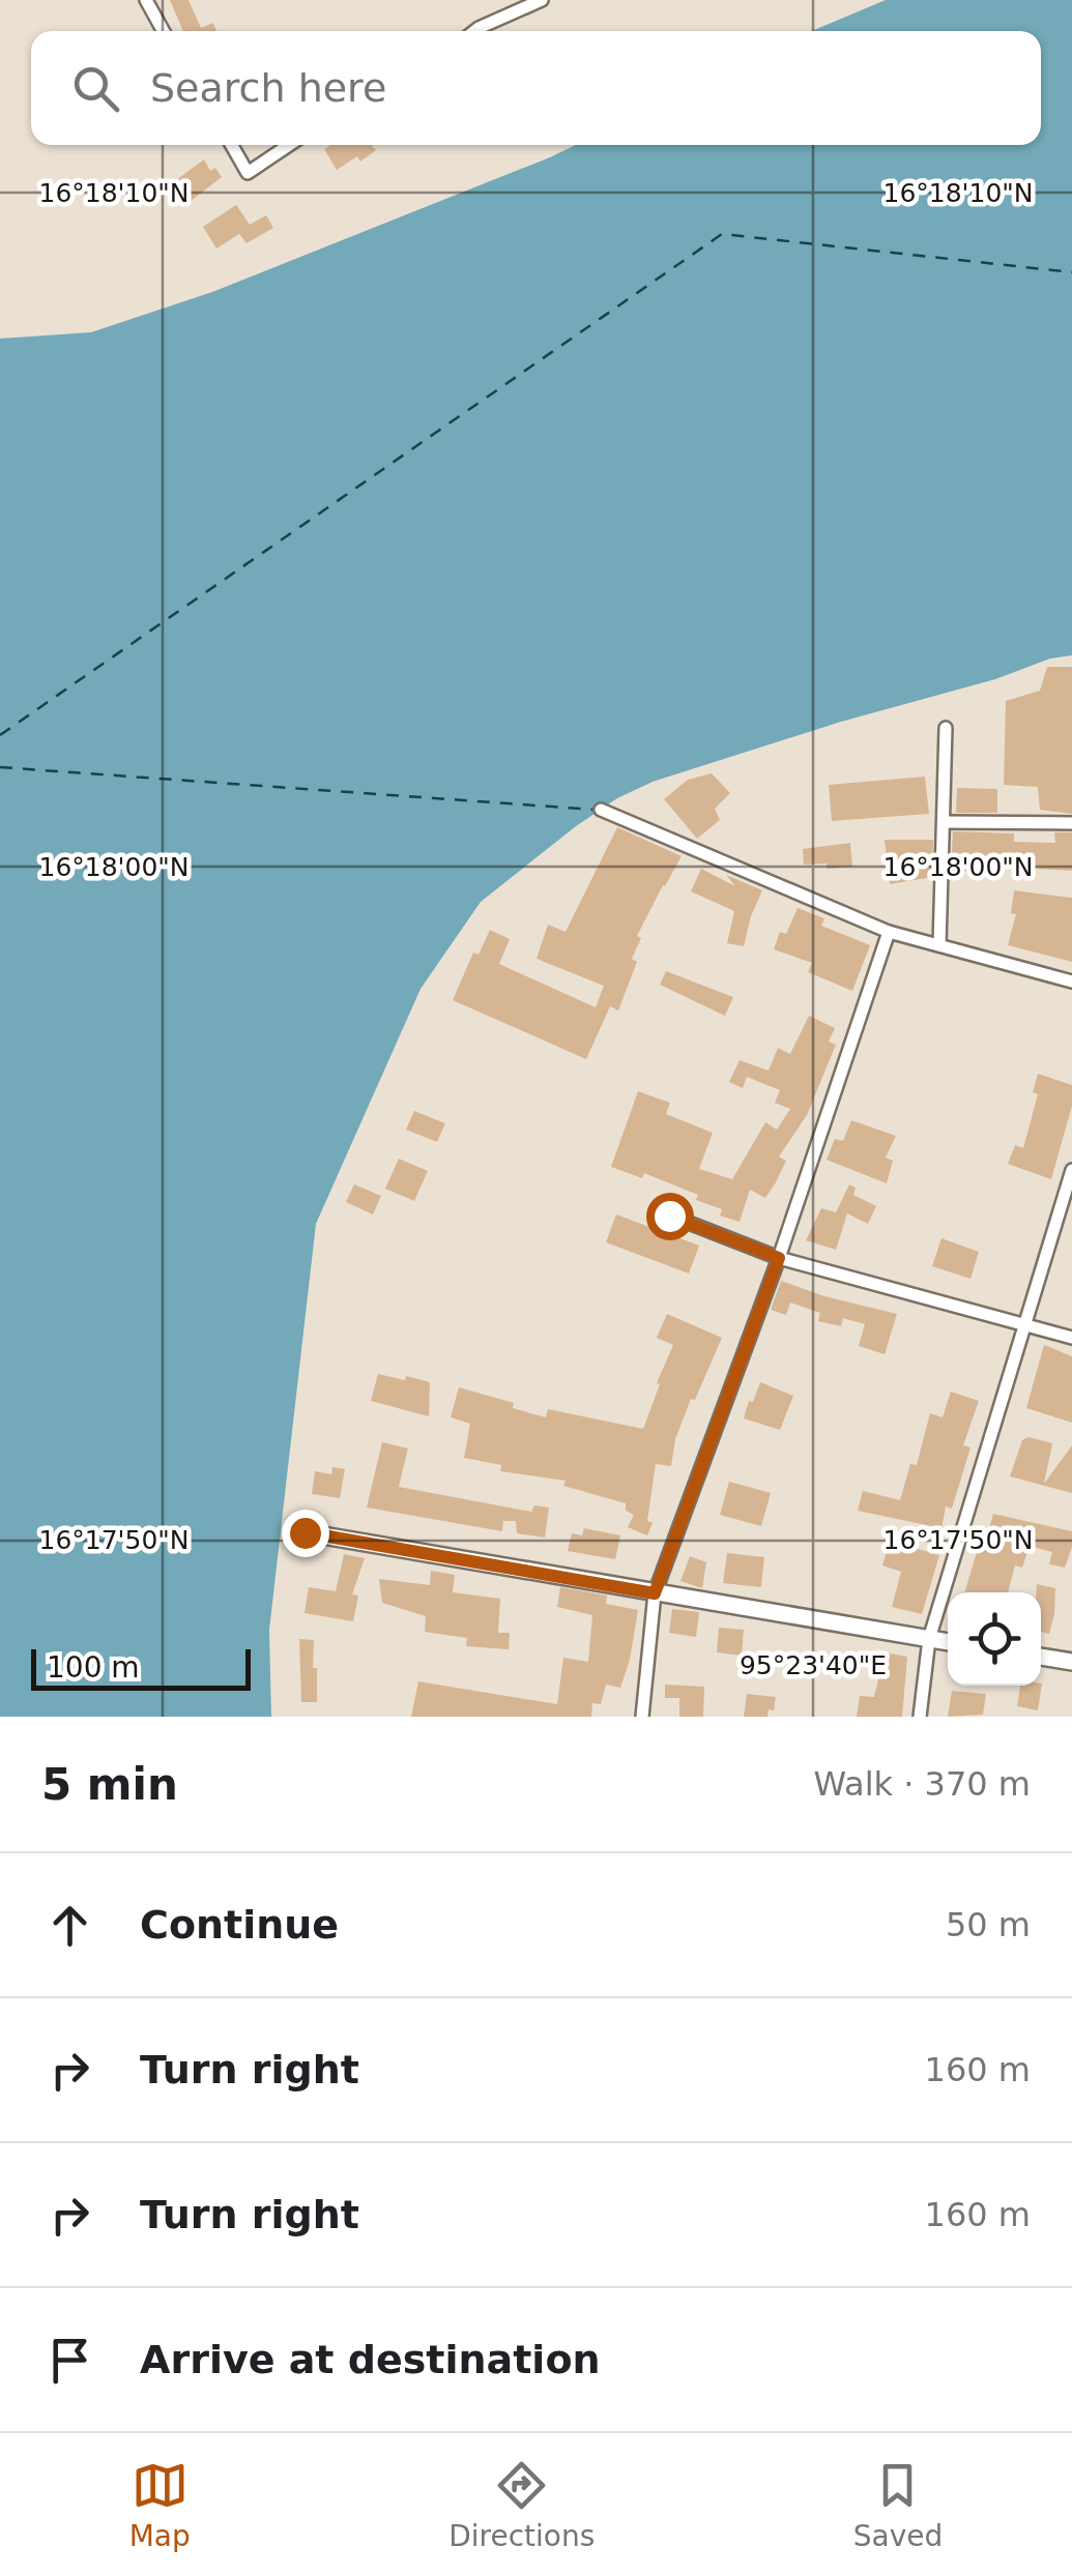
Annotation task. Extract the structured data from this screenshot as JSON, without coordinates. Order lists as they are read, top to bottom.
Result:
{
  "scale_bar": "100 m",
  "page": {
    "search": "Search here",
    "scale": "100 m",
    "heading": ["5 min", "Walk · 370 m"],
    "list": [
      ["Continue", "50 m"],
      ["Turn right", "160 m"],
      ["Turn right", "160 m"],
      "Arrive at destination"
    ],
    "nav": ["Map", "Directions", "Saved"]
  },
  "coordinates": [
    "16°18'10\"N",
    "16°18'00\"N",
    "16°17'50\"N",
    "95°23'40\"E"
  ]
}
